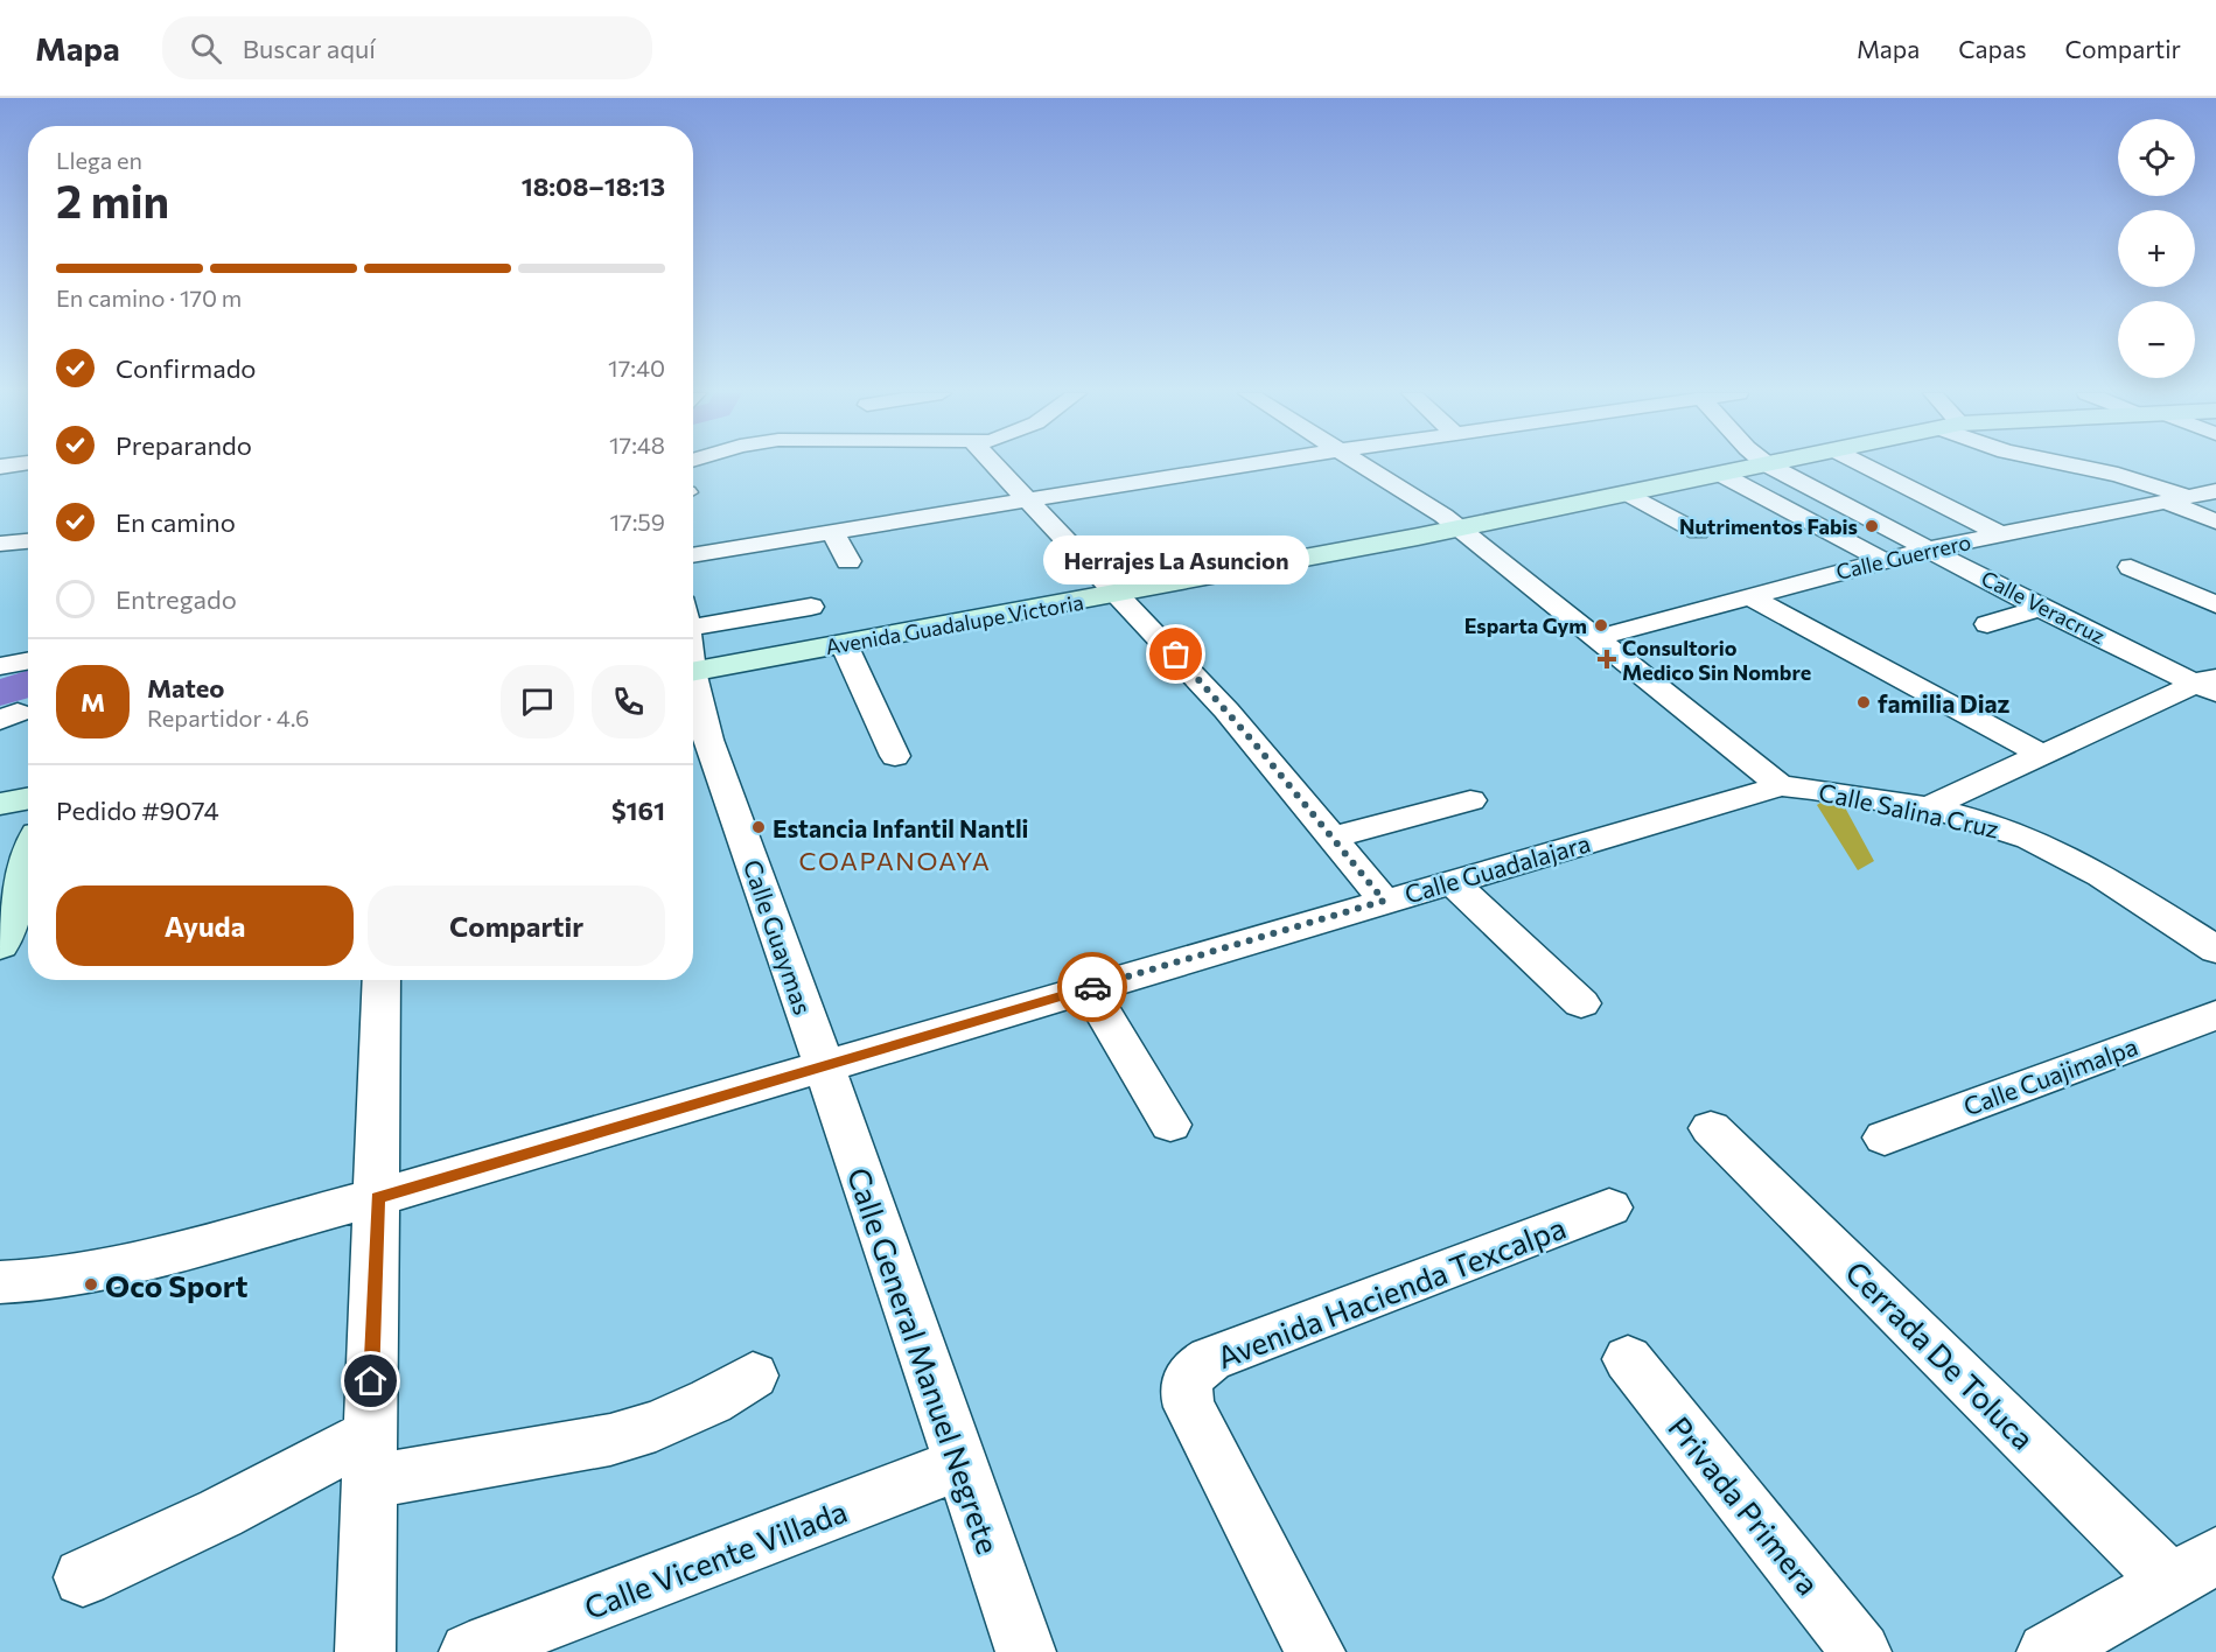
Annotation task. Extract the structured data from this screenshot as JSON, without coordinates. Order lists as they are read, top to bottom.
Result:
{
  "streets": {
    "main road": ["Avenida Guadalupe Victoria"],
    "street": [
      "Calle Guerrero",
      "Calle Veracruz",
      "Calle Salina Cruz",
      "Calle Guadalajara",
      "Calle Guaymas",
      "Calle Cuajimalpa",
      "Avenida Hacienda Texcalpa",
      "Cerrada De Toluca",
      "Calle General Manuel Negrete",
      "Privada Primera",
      "Calle Vicente Villada"
    ]
  },
  "crossings": [
    ["Calle Guerrero", "Calle Veracruz"],
    ["Calle Salina Cruz", "Calle Guadalajara"],
    ["Calle Guadalajara", "Calle Guaymas"],
    ["Calle Guadalajara", "Calle General Manuel Negrete"],
    ["Calle Guaymas", "Calle General Manuel Negrete"],
    ["Calle General Manuel Negrete", "Calle Vicente Villada"]
  ],
  "districts": ["COAPANOAYA"],
  "places": {
    "other": [
      "Nutrimentos Fabis",
      "Esparta Gym",
      "Herrajes La Asuncion",
      "familia Diaz",
      "Estancia Infantil Nantli",
      "Oco Sport"
    ],
    "health": ["Consultorio Medico Sin Nombre"]
  },
  "page": {
    "header": "Mapa",
    "search": "Buscar aquí",
    "nav": ["Mapa", "Capas", "Compartir"],
    "map_buttons": ["+", "−"],
    "heading": ["2 min", "Llega en", "18:08–18:13"],
    "panel": [
      "Mateo",
      "Repartidor · 4.6",
      "Pedido #9074",
      "$161"
    ],
    "bar": "En camino · 170 m",
    "list": [
      ["Confirmado", "17:40"],
      ["Preparando", "17:48"],
      ["En camino", "17:59"],
      "Entregado"
    ],
    "bubble": "Herrajes La Asuncion",
    "round": "M",
    "buttons": ["Ayuda", "Compartir"]
  }
}
